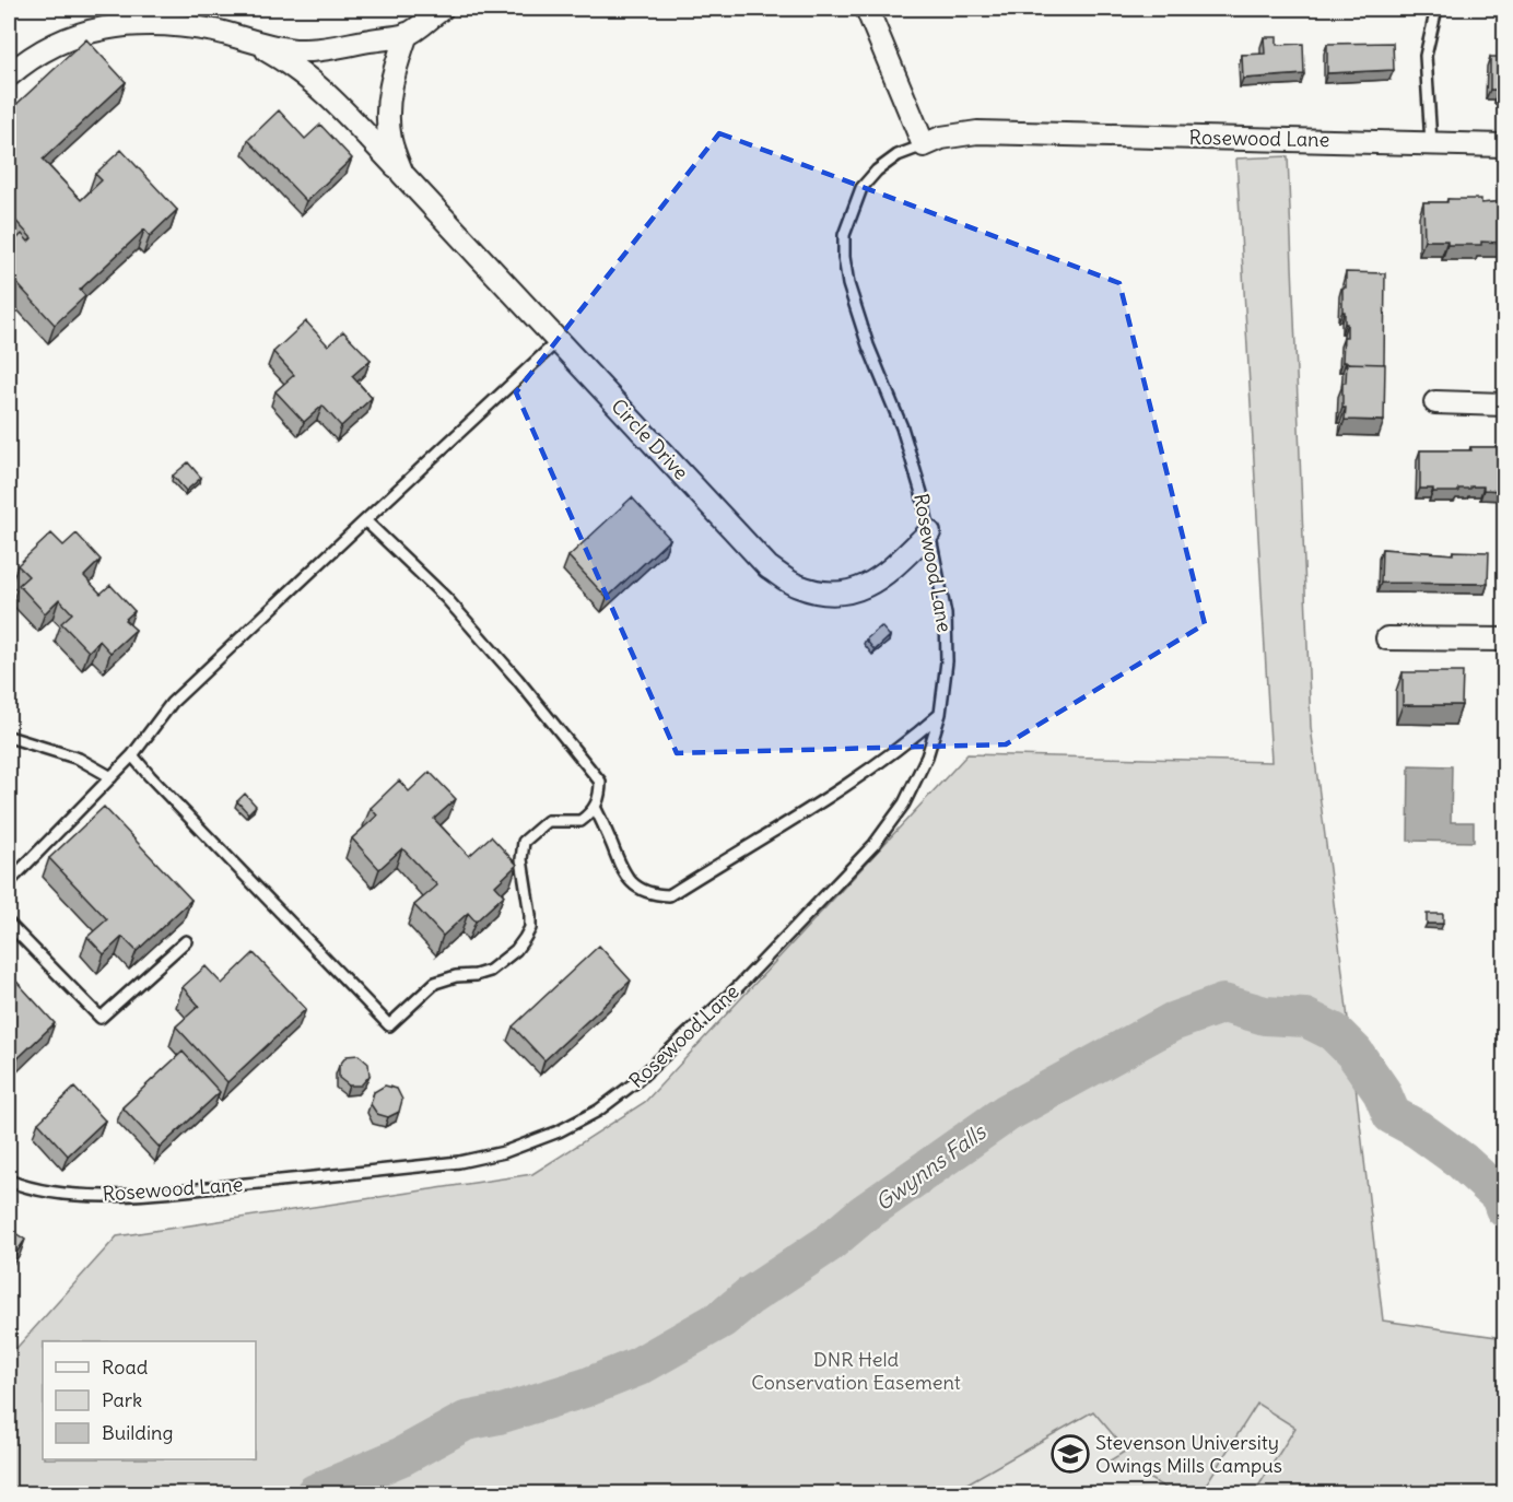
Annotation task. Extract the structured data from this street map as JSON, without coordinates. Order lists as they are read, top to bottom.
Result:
{
  "streets": {
    "street": ["Rosewood Lane", "Circle Drive"]
  },
  "crossings": [
    ["Rosewood Lane", "Circle Drive"]
  ],
  "water": ["Gwynns Falls"],
  "parks": ["DNR Held Conservation Easement"],
  "places": {
    "school or university": ["Stevenson University Owings Mills Campus"]
  },
  "legend": ["Road", "Park", "Building"]
}
